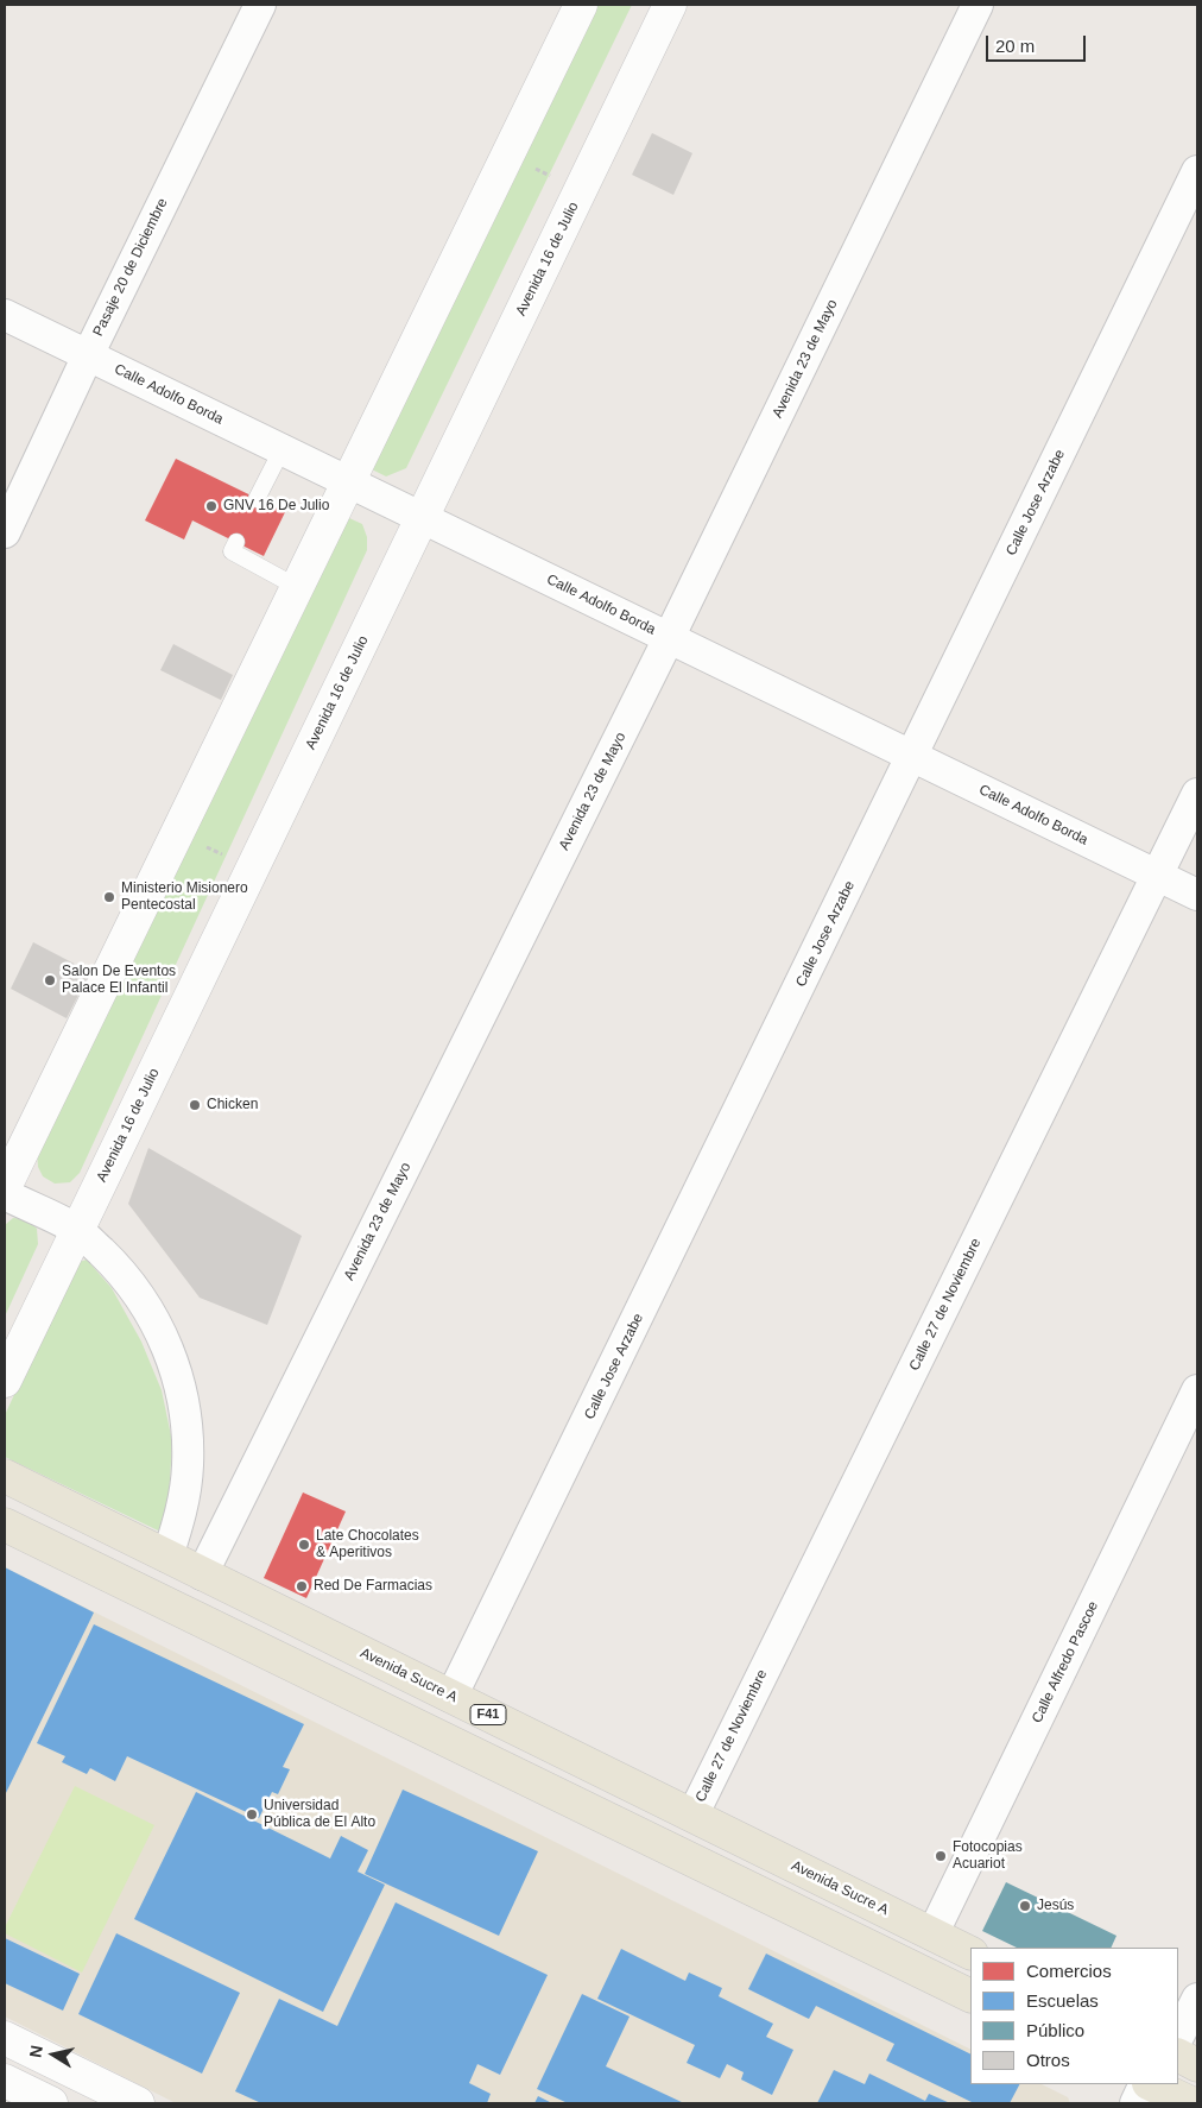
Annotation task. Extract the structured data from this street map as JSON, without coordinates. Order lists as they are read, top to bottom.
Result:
{
  "streets": {
    "main road": ["Avenida 16 de Julio", "Avenida Sucre A", "F41"],
    "street": [
      "Pasaje 20 de Diciembre",
      "Avenida 23 de Mayo",
      "Calle Adolfo Borda",
      "Calle Jose Arzabe",
      "Calle 27 de Noviembre",
      "Calle Alfredo Pascoe"
    ]
  },
  "crossings": [
    ["Avenida 16 de Julio", "Calle Adolfo Borda"],
    ["Pasaje 20 de Diciembre", "Calle Adolfo Borda"],
    ["Avenida 23 de Mayo", "Calle Adolfo Borda"],
    ["Avenida 23 de Mayo", "Avenida Sucre A"],
    ["Calle Adolfo Borda", "Calle Jose Arzabe"],
    ["Calle Adolfo Borda", "Calle 27 de Noviembre"],
    ["Calle Jose Arzabe", "Avenida Sucre A"],
    ["Calle 27 de Noviembre", "Avenida Sucre A"],
    ["Calle Alfredo Pascoe", "Avenida Sucre A"]
  ],
  "places": [
    "GNV 16 De Julio",
    "Ministerio Misionero Pentecostal",
    "Salon De Eventos Palace El Infantil",
    "Chicken",
    "Late Chocolates & Aperitivos",
    "Red De Farmacias",
    "Universidad Pública de El Alto",
    "Fotocopias Acuariot",
    "Jesús"
  ],
  "legend": [
    "Comercios",
    "Escuelas",
    "Público",
    "Otros"
  ],
  "scale_bar": "20 m",
  "north": "left"
}
